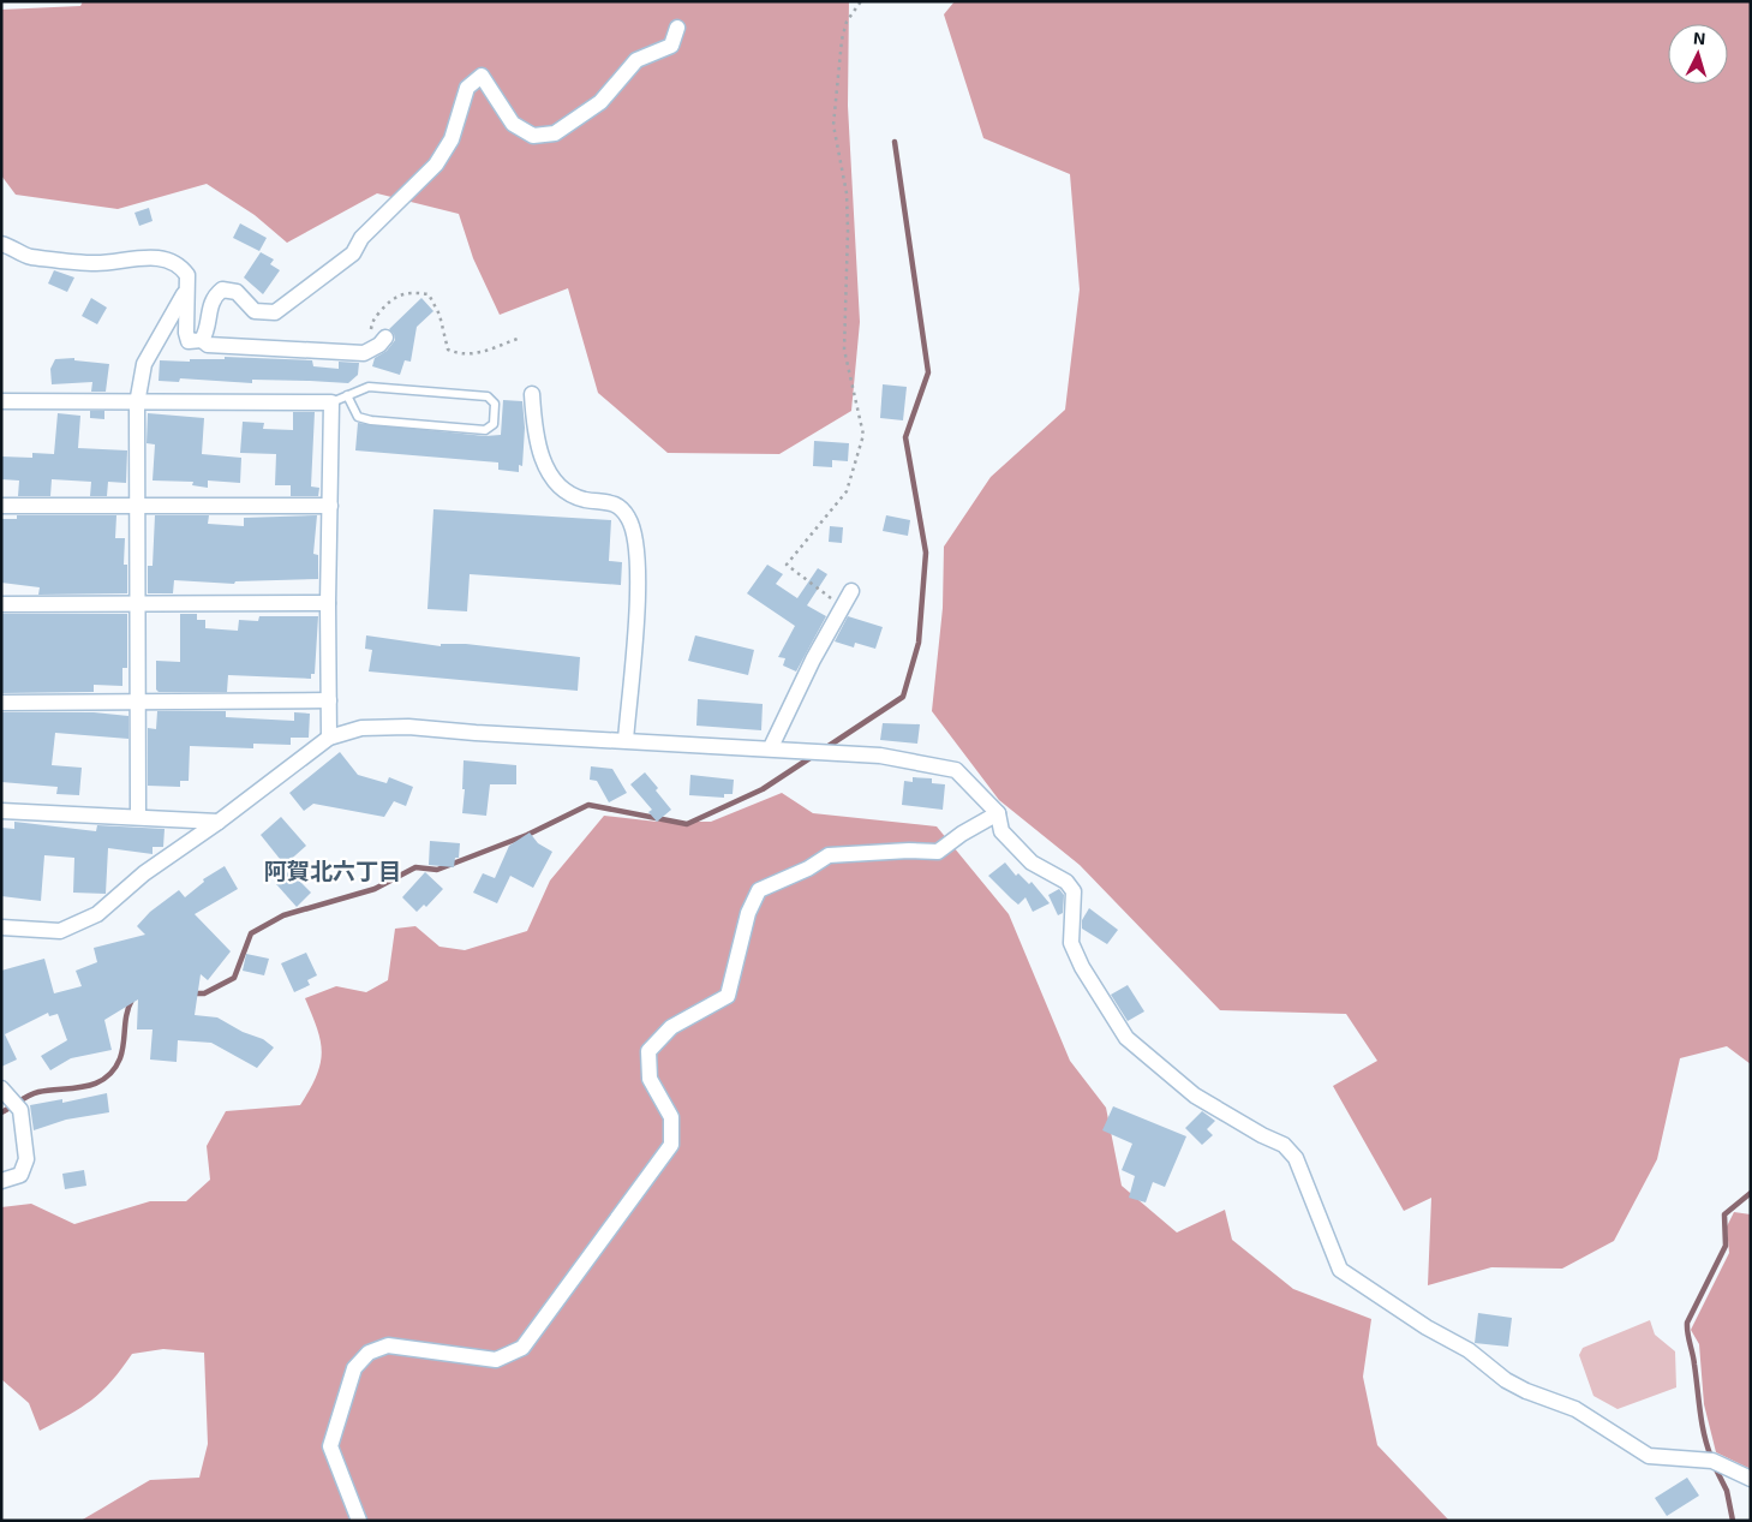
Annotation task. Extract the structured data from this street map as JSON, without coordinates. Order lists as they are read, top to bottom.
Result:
{
  "districts": ["阿賀北六丁目"],
  "north": "top"
}
